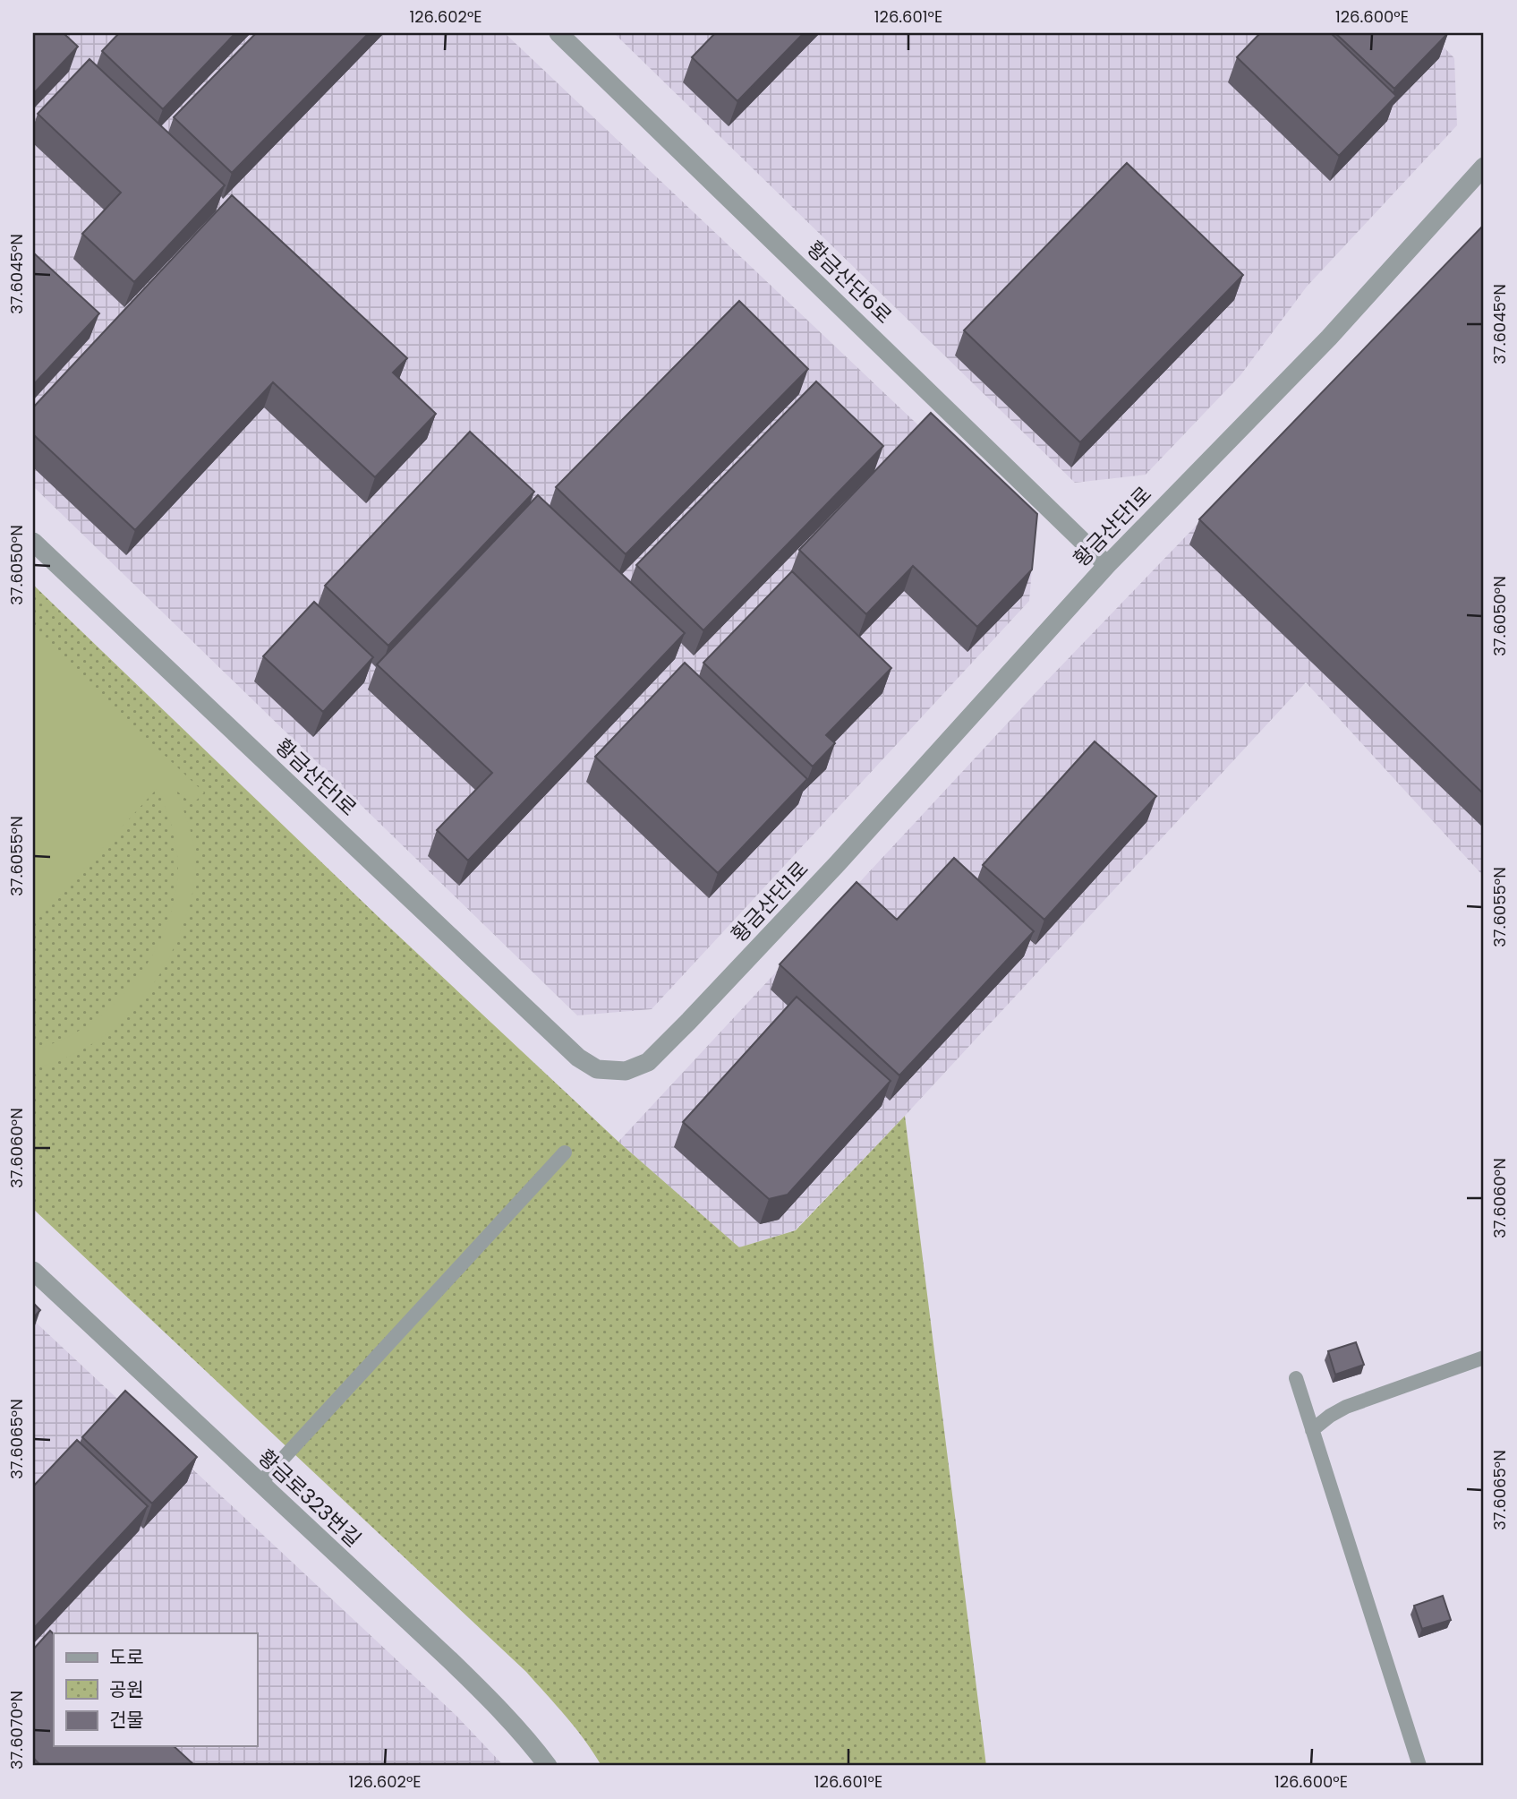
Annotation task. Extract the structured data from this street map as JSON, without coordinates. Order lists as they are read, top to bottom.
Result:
{
  "streets": {
    "street": ["황금산단6로", "황금산단1로", "황금로323번길"]
  },
  "crossings": [
    ["황금산단6로", "황금산단1로"]
  ],
  "legend": ["도로", "공원", "건물"],
  "coordinates": [
    "126.602°E",
    "126.601°E",
    "126.600°E",
    "37.6045°N",
    "37.6050°N",
    "37.6055°N",
    "37.6060°N",
    "37.6065°N",
    "37.6070°N"
  ]
}
